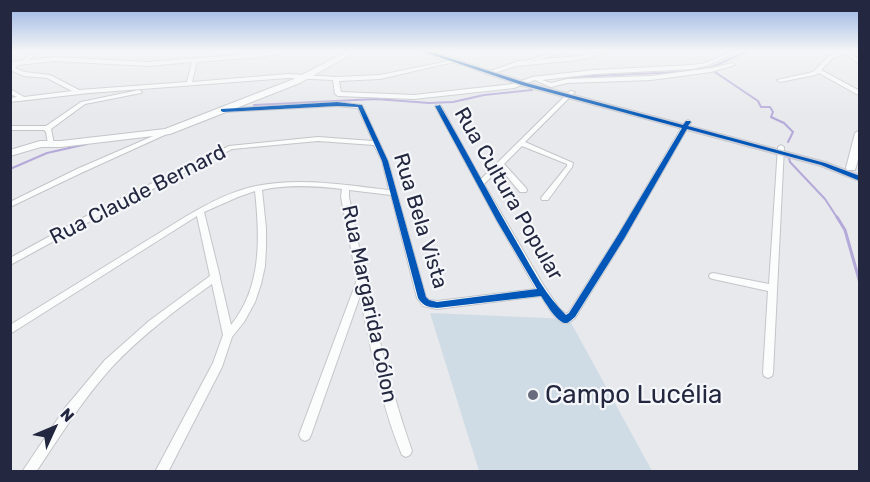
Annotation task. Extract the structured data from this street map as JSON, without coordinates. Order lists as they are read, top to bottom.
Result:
{
  "streets": {
    "street": [
      "Rua Cultura Popular",
      "Rua Claude Bernard",
      "Rua Bela Vista",
      "Rua Margarida Cólon"
    ]
  },
  "crossings": [
    ["Rua Cultura Popular", "Rua Bela Vista"],
    ["Rua Claude Bernard", "Rua Bela Vista"]
  ],
  "places": ["Campo Lucélia"],
  "north": "top right"
}
